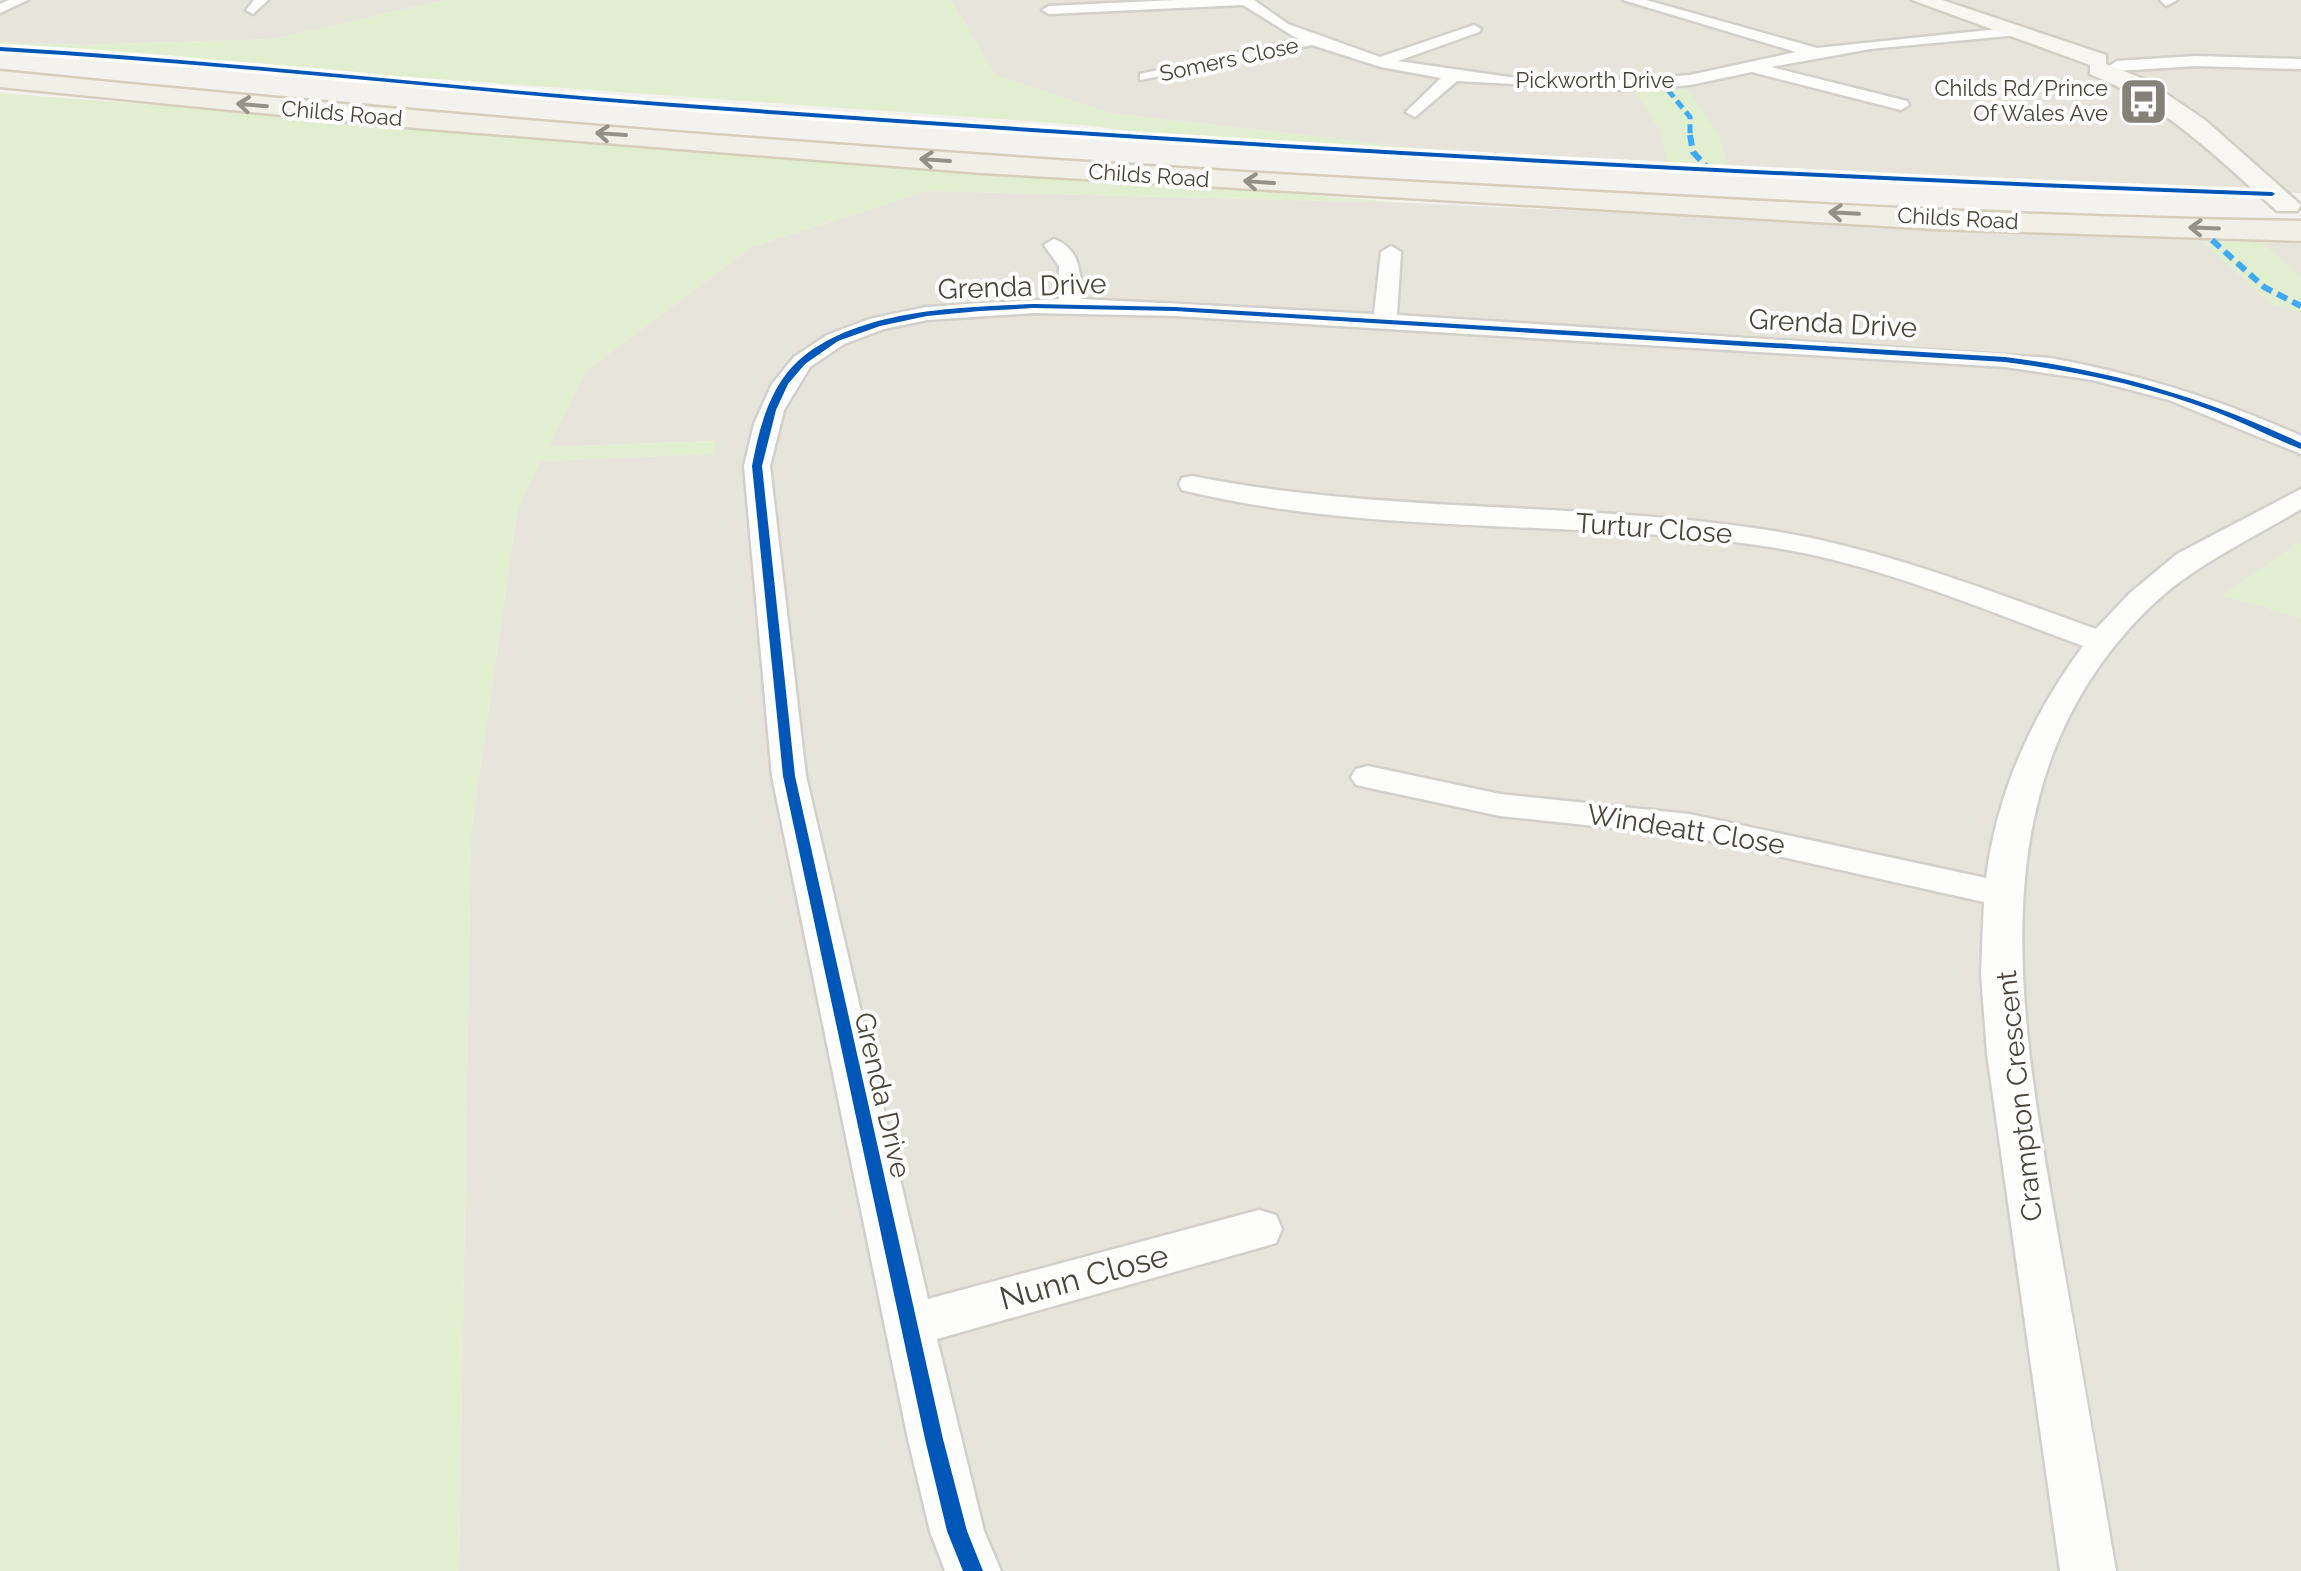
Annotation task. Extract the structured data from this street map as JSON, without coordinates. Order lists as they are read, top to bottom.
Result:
{
  "streets": {
    "main road": ["Childs Road"],
    "street": [
      "Somers Close",
      "Pickworth Drive",
      "Grenda Drive",
      "Turtur Close",
      "Windeatt Close",
      "Crampton Crescent",
      "Nunn Close"
    ]
  },
  "crossings": [
    ["Somers Close", "Pickworth Drive"],
    ["Grenda Drive", "Nunn Close"],
    ["Turtur Close", "Crampton Crescent"],
    ["Windeatt Close", "Crampton Crescent"]
  ],
  "places": {
    "bus stop": ["Childs Rd/Prince Of Wales Ave"]
  }
}
